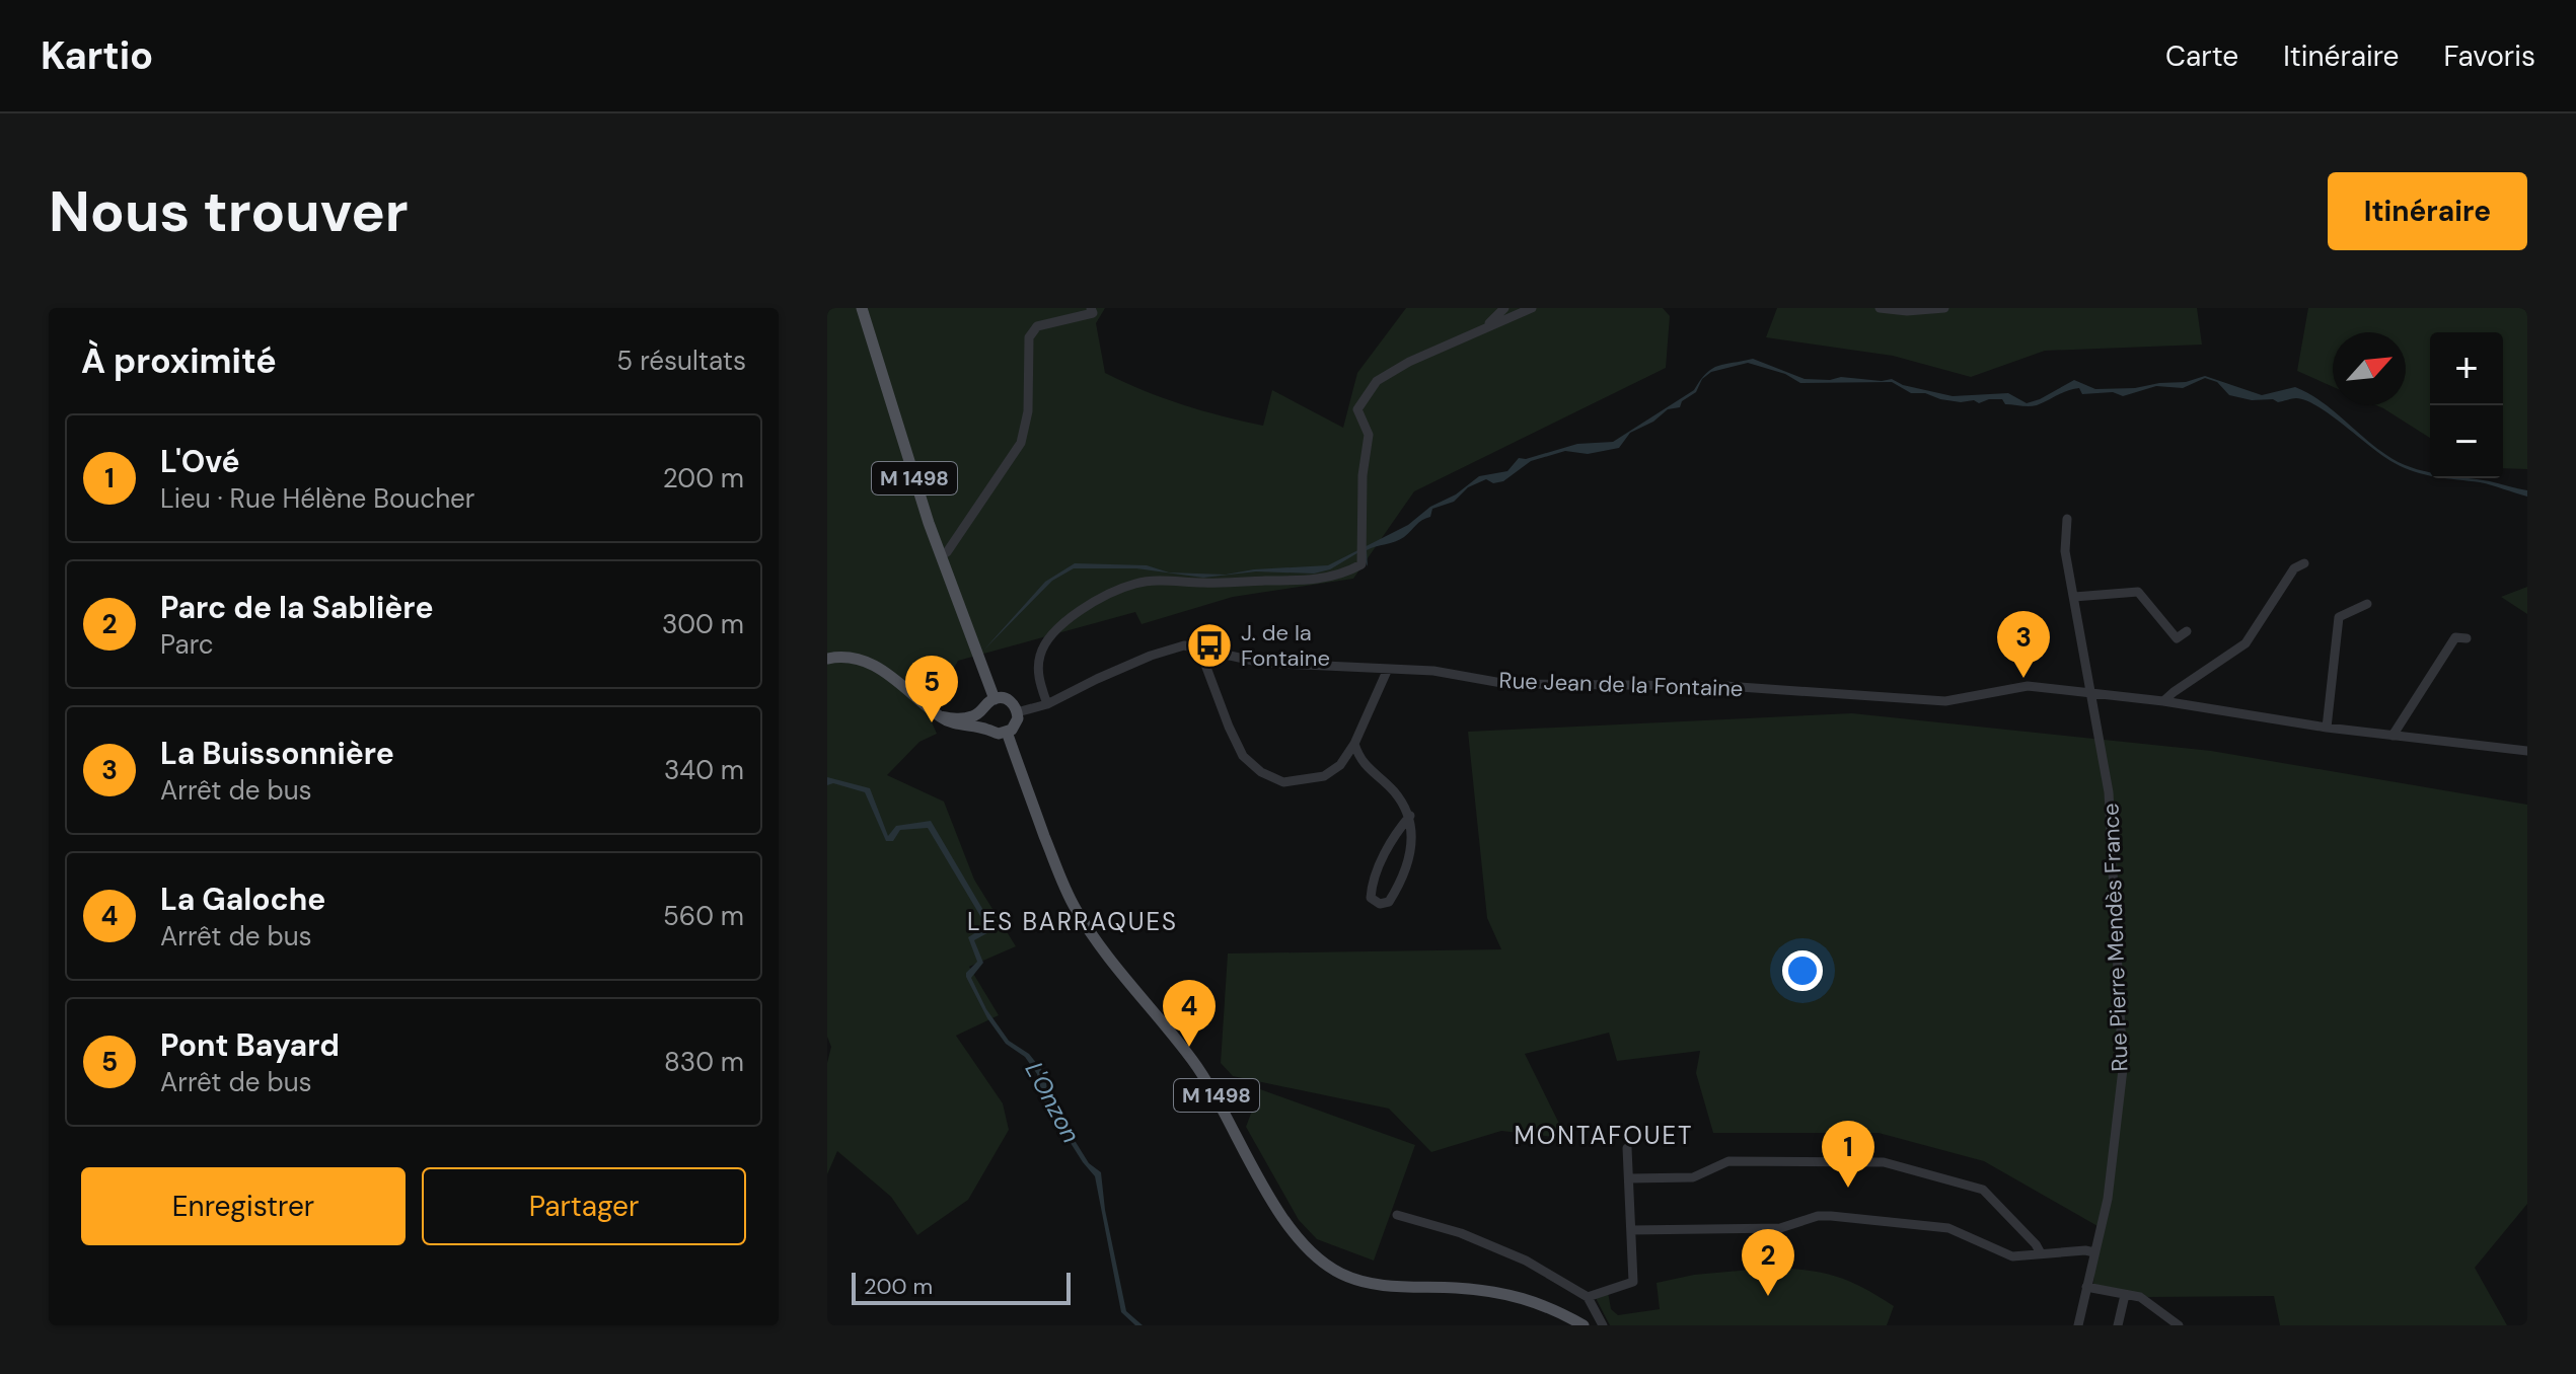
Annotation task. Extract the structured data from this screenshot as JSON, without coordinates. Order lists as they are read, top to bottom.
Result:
{
  "streets": {
    "main road": ["M 1498"],
    "street": ["Rue Jean de la Fontaine", "Rue Pierre Mendès France"]
  },
  "crossings": [
    ["M 1498", "Rue Jean de la Fontaine"],
    ["Rue Jean de la Fontaine", "Rue Pierre Mendès France"]
  ],
  "districts": ["LES BARRAQUES", "MONTAFOUET"],
  "water": ["L'Onzon"],
  "places": {
    "bus stop": ["J. de la Fontaine"]
  },
  "scale_bar": "200 m",
  "north": "top right",
  "page": {
    "header": "Kartio",
    "nav": ["Carte", "Itinéraire", "Favoris"],
    "buttons": [
      "Itinéraire",
      ["Enregistrer", "Partager"]
    ],
    "title": "Nous trouver",
    "heading": ["À proximité", "5 résultats"],
    "map_buttons": ["+", "−"],
    "list": [
      {
        "mark": "1",
        "name": "L'Ové",
        "note": "Lieu · Rue Hélène Boucher",
        "value": "200 m"
      },
      {
        "mark": "2",
        "name": "Parc de la Sablière",
        "note": "Parc",
        "value": "300 m"
      },
      {
        "mark": "3",
        "name": "La Buissonnière",
        "note": "Arrêt de bus",
        "value": "340 m"
      },
      {
        "mark": "4",
        "name": "La Galoche",
        "note": "Arrêt de bus",
        "value": "560 m"
      },
      {
        "mark": "5",
        "name": "Pont Bayard",
        "note": "Arrêt de bus",
        "value": "830 m"
      }
    ],
    "pins": [
      "3",
      "5",
      "4",
      "1",
      "2"
    ],
    "scale": "200 m"
  }
}
